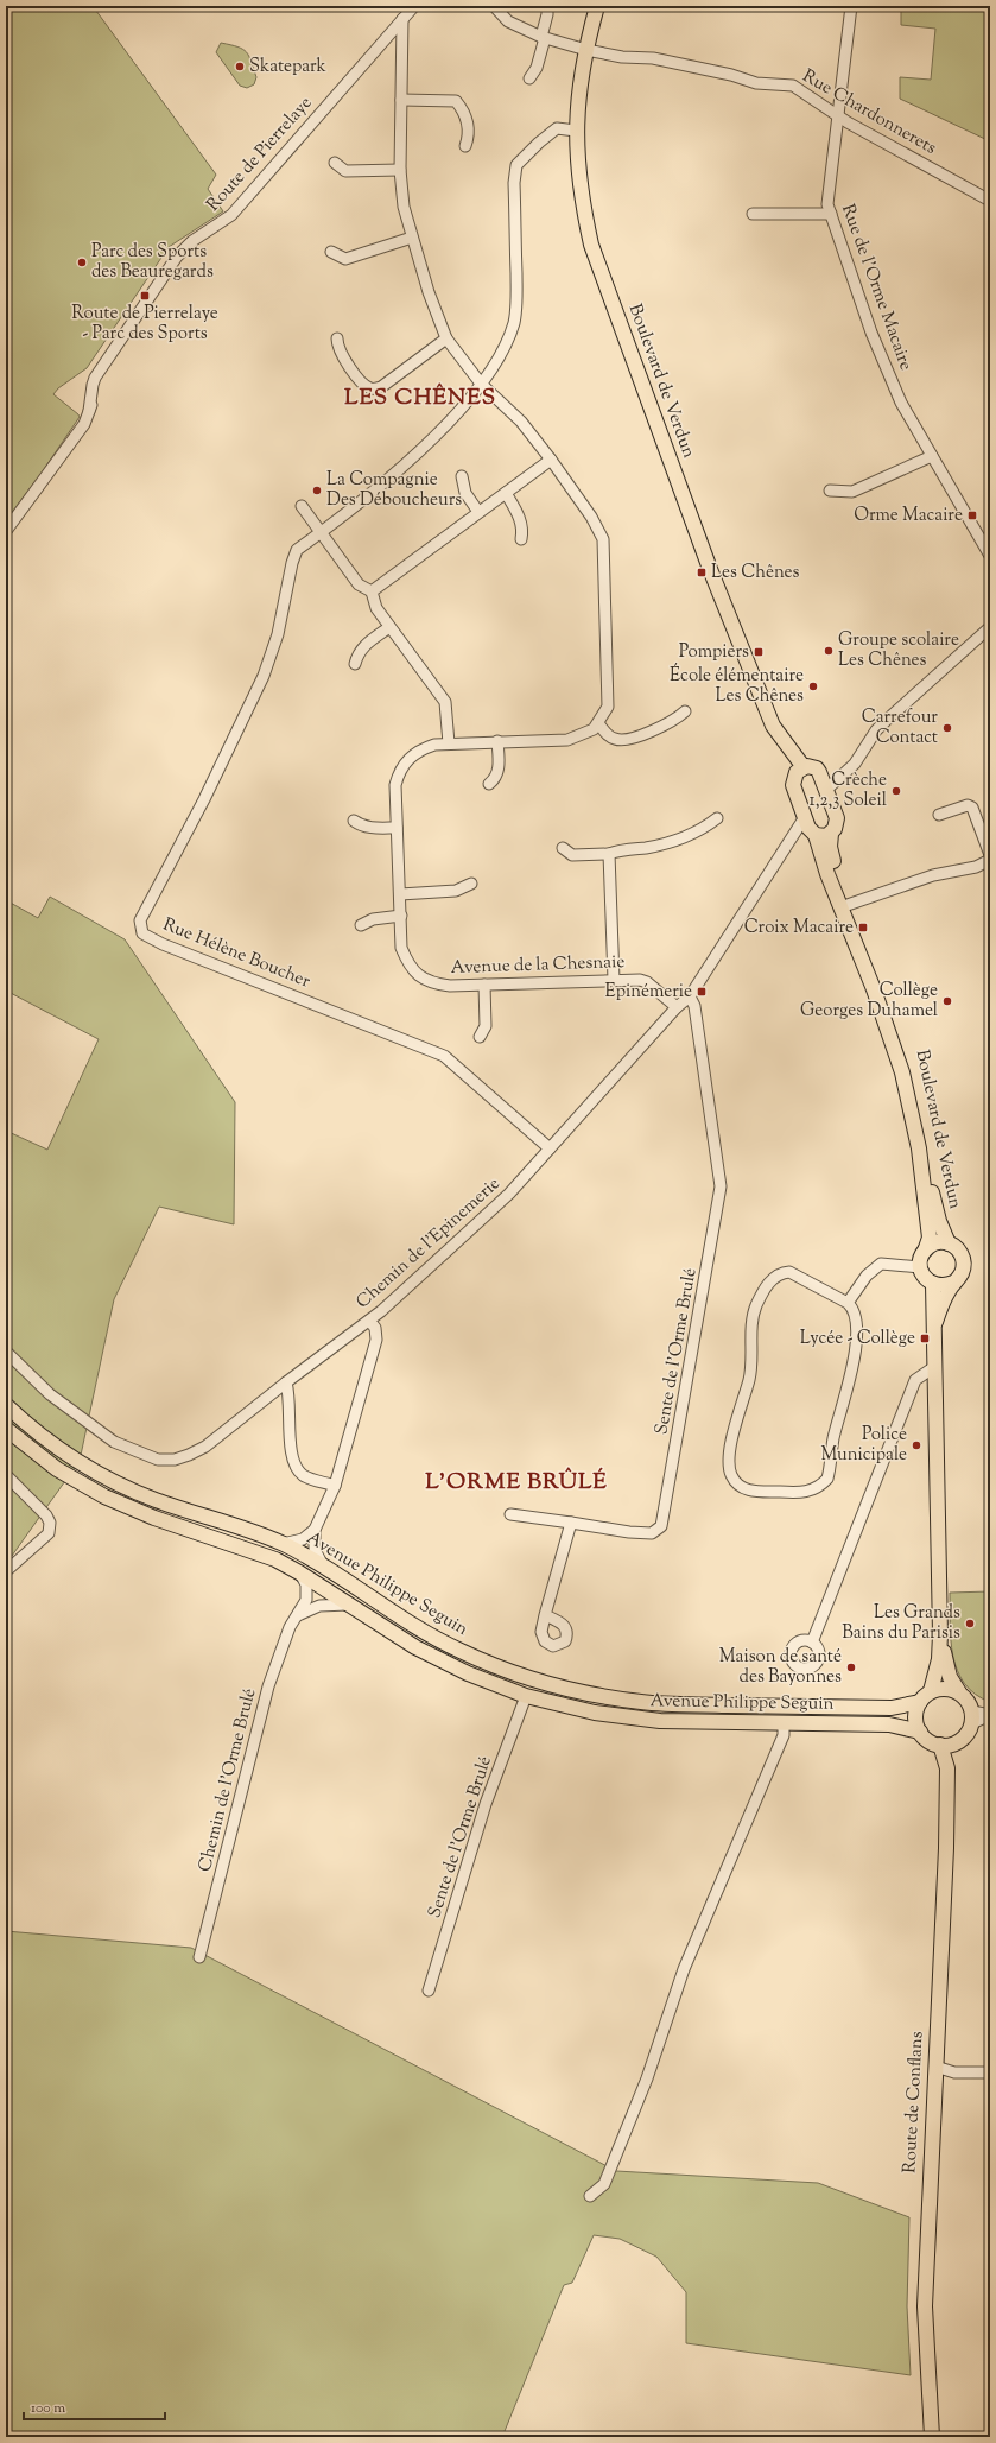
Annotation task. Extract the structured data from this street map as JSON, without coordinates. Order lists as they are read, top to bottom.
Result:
{
  "streets": {
    "main road": ["Boulevard de Verdun", "Avenue Philippe Seguin", "Route de Conflans"],
    "street": [
      "Rue Chardonnerets",
      "Route de Pierrelaye",
      "Rue de l'Orme Macaire",
      "Rue Hélène Boucher",
      "Avenue de la Chesnaie",
      "Chemin de l'Epinemerie",
      "Sente de l'Orme Brulé",
      "Chemin de l'Orme Brulé"
    ]
  },
  "crossings": [
    ["Rue Chardonnerets", "Rue de l'Orme Macaire"],
    ["Rue Chardonnerets", "Boulevard de Verdun"],
    ["Boulevard de Verdun", "Chemin de l'Epinemerie"],
    ["Rue Hélène Boucher", "Chemin de l'Epinemerie"],
    ["Avenue de la Chesnaie", "Chemin de l'Epinemerie"],
    ["Chemin de l'Epinemerie", "Sente de l'Orme Brulé"],
    ["Sente de l'Orme Brulé", "Avenue Philippe Seguin"],
    ["Avenue Philippe Seguin", "Chemin de l'Orme Brulé"],
    ["Avenue Philippe Seguin", "Route de Conflans"]
  ],
  "districts": ["LES CHÊNES", "L'ORME BRÛLÉ"],
  "places": {
    "other": [
      "Skatepark",
      "Parc des Sports des Beauregards",
      "La Compagnie Des Déboucheurs",
      "Groupe scolaire Les Chênes",
      "École élémentaire Les Chênes",
      "Carrefour Contact",
      "Crèche 1,2,3 Soleil",
      "Collège Georges Duhamel",
      "Police Municipale",
      "Les Grands Bains du Parisis",
      "Maison de santé des Bayonnes"
    ],
    "transit": [
      "Route de Pierrelaye - Parc des Sports",
      "Orme Macaire",
      "Les Chênes",
      "Pompiers",
      "Croix Macaire",
      "Epinémerie",
      "Lycée - Collège"
    ]
  },
  "scale_bar": "100 m"
}
